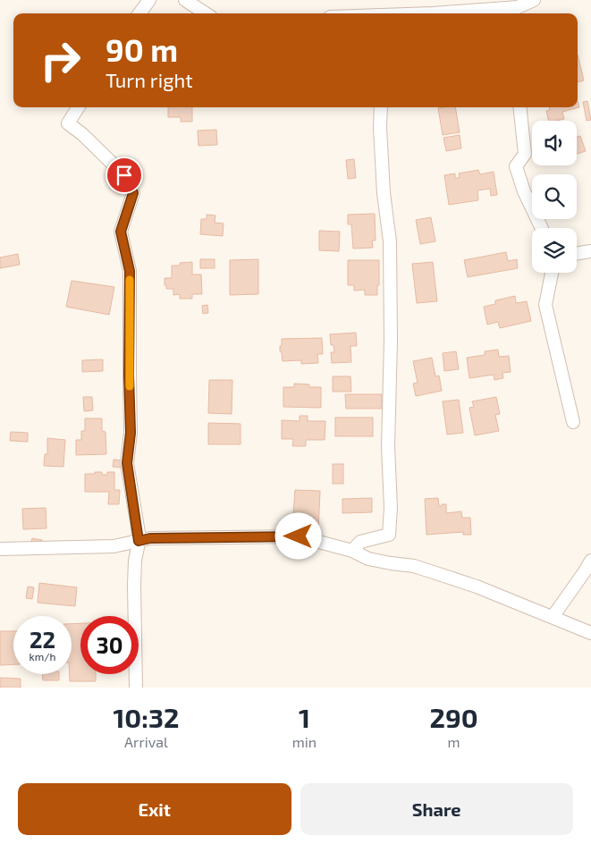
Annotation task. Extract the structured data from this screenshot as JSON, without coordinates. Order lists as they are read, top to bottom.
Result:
{
  "page": {
    "turn": ["90 m", "Turn right"],
    "speed": "22 km/h",
    "limit": "30",
    "eta": [
      "10:32",
      "Arrival",
      "1",
      "min",
      "290",
      "m"
    ],
    "buttons": ["Exit", "Share"]
  }
}
